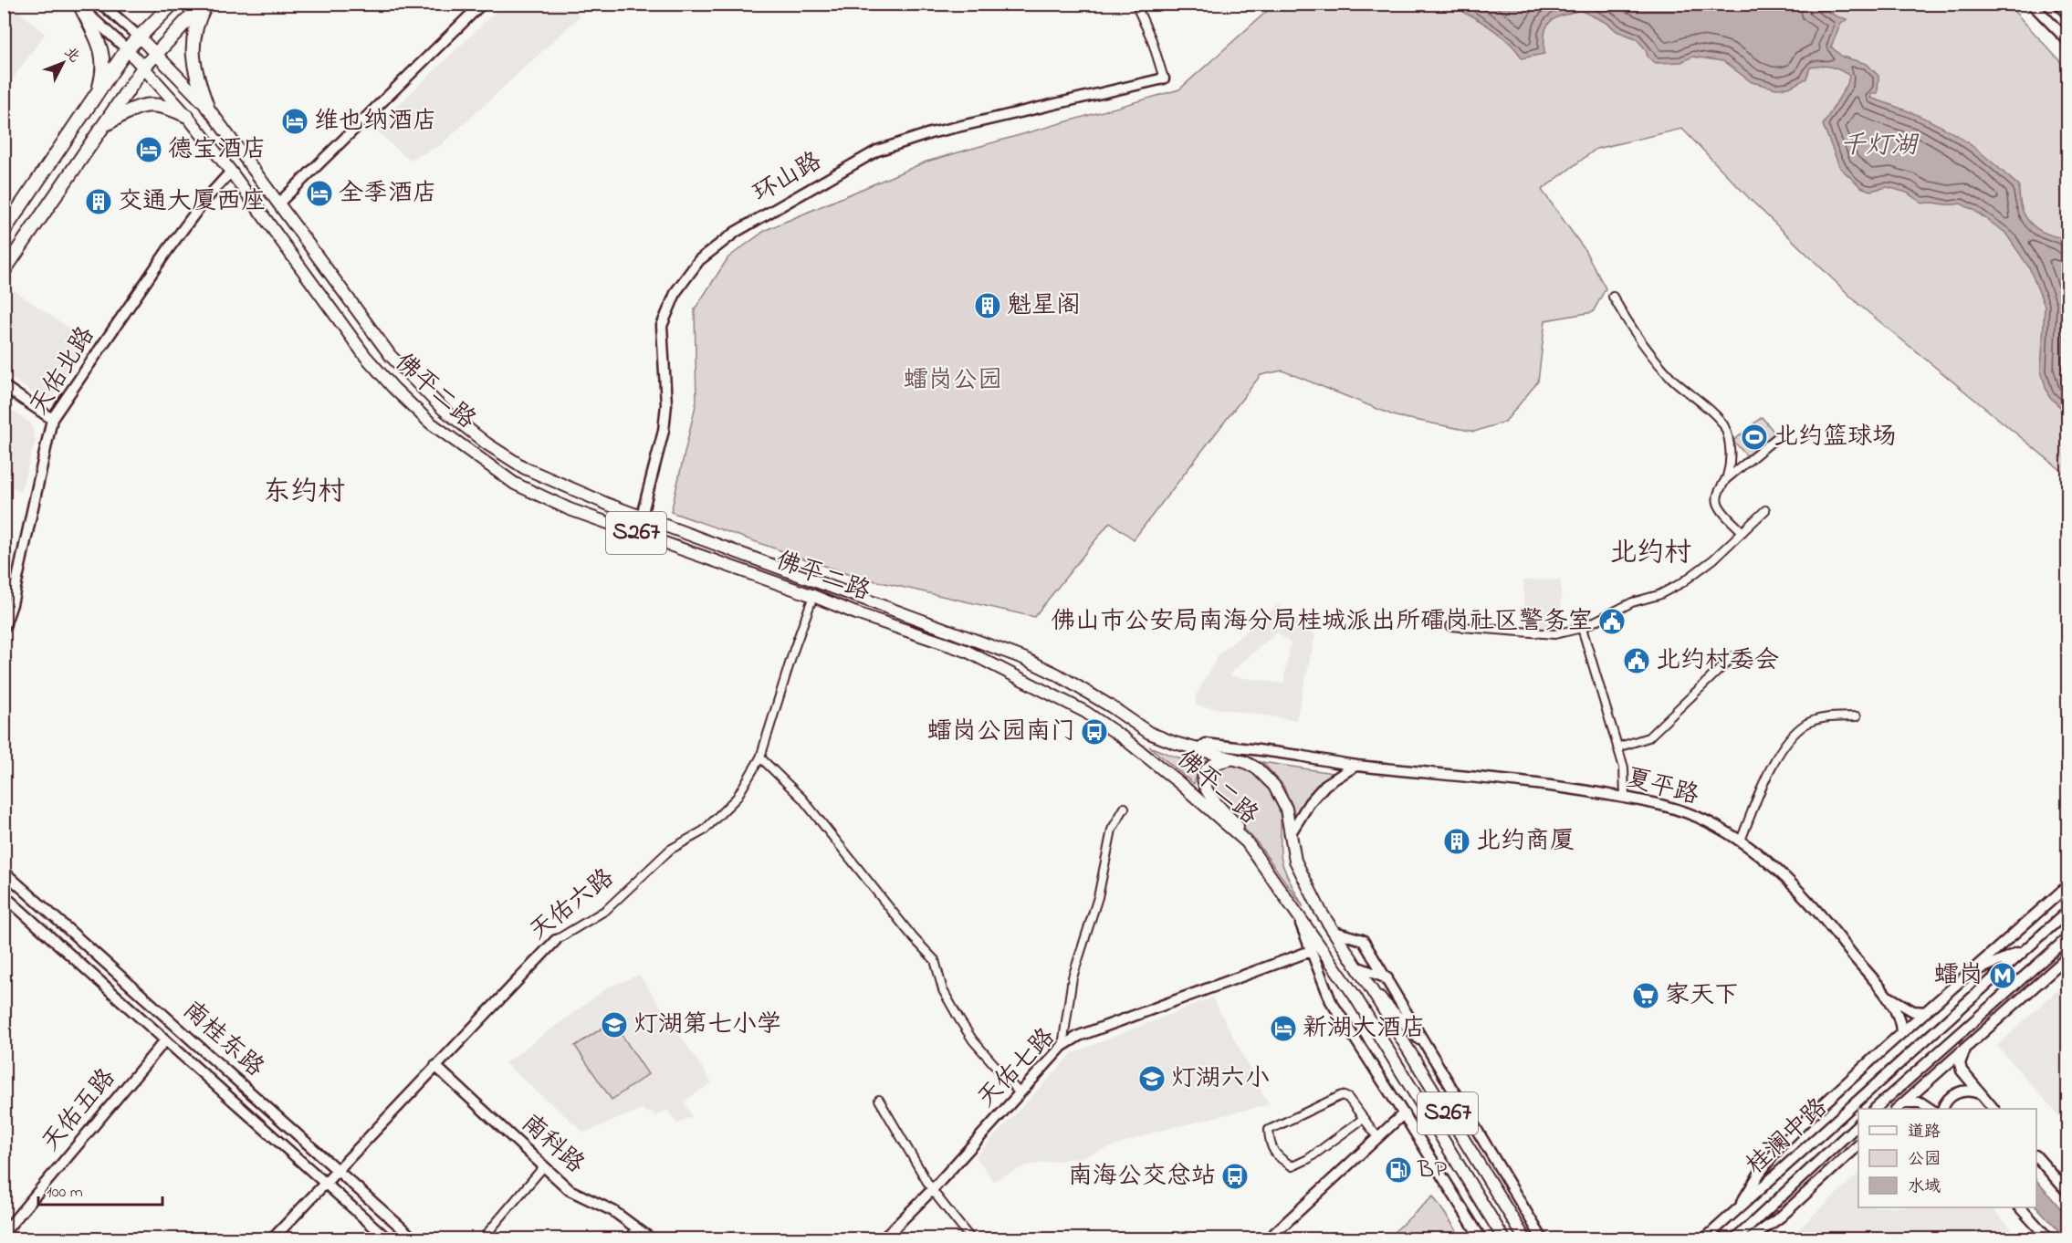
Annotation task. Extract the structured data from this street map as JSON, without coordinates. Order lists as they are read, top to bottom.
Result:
{
  "streets": {
    "main road": [
      "环山路",
      "天佑北路",
      "佛平二路",
      "S267",
      "夏平路",
      "天佑六路",
      "南桂东路",
      "天佑七路",
      "天佑五路",
      "桂澜中路",
      "南科路"
    ]
  },
  "crossings": [
    ["环山路", "佛平二路"],
    ["天佑北路", "佛平二路"],
    ["佛平二路", "夏平路"],
    ["佛平二路", "天佑六路"],
    ["天佑六路", "南桂东路"],
    ["天佑六路", "南科路"],
    ["南桂东路", "天佑五路"]
  ],
  "districts": ["东约村", "北约村"],
  "water": ["千灯湖"],
  "parks": ["𧒽岗公园"],
  "places": {
    "hotel": [
      "维也纳酒店",
      "德宝酒店",
      "全季酒店",
      "新湖大酒店"
    ],
    "building": ["交通大厦西座", "魁星阁", "北约商厦"],
    "sports": ["北约篮球场"],
    "public building": ["佛山市公安局南海分局桂城派出所礌岗社区警务室", "北约村委会"],
    "bus stop": ["𧒽岗公园南门", "南海公交总站"],
    "metro station": ["𧒽岗"],
    "supermarket": ["家天下"],
    "school or university": ["灯湖第七小学", "灯湖六小"],
    "fuel station": ["BP"]
  },
  "legend": ["道路", "公园", "水域"],
  "scale_bar": "100 m",
  "north": "top right"
}
